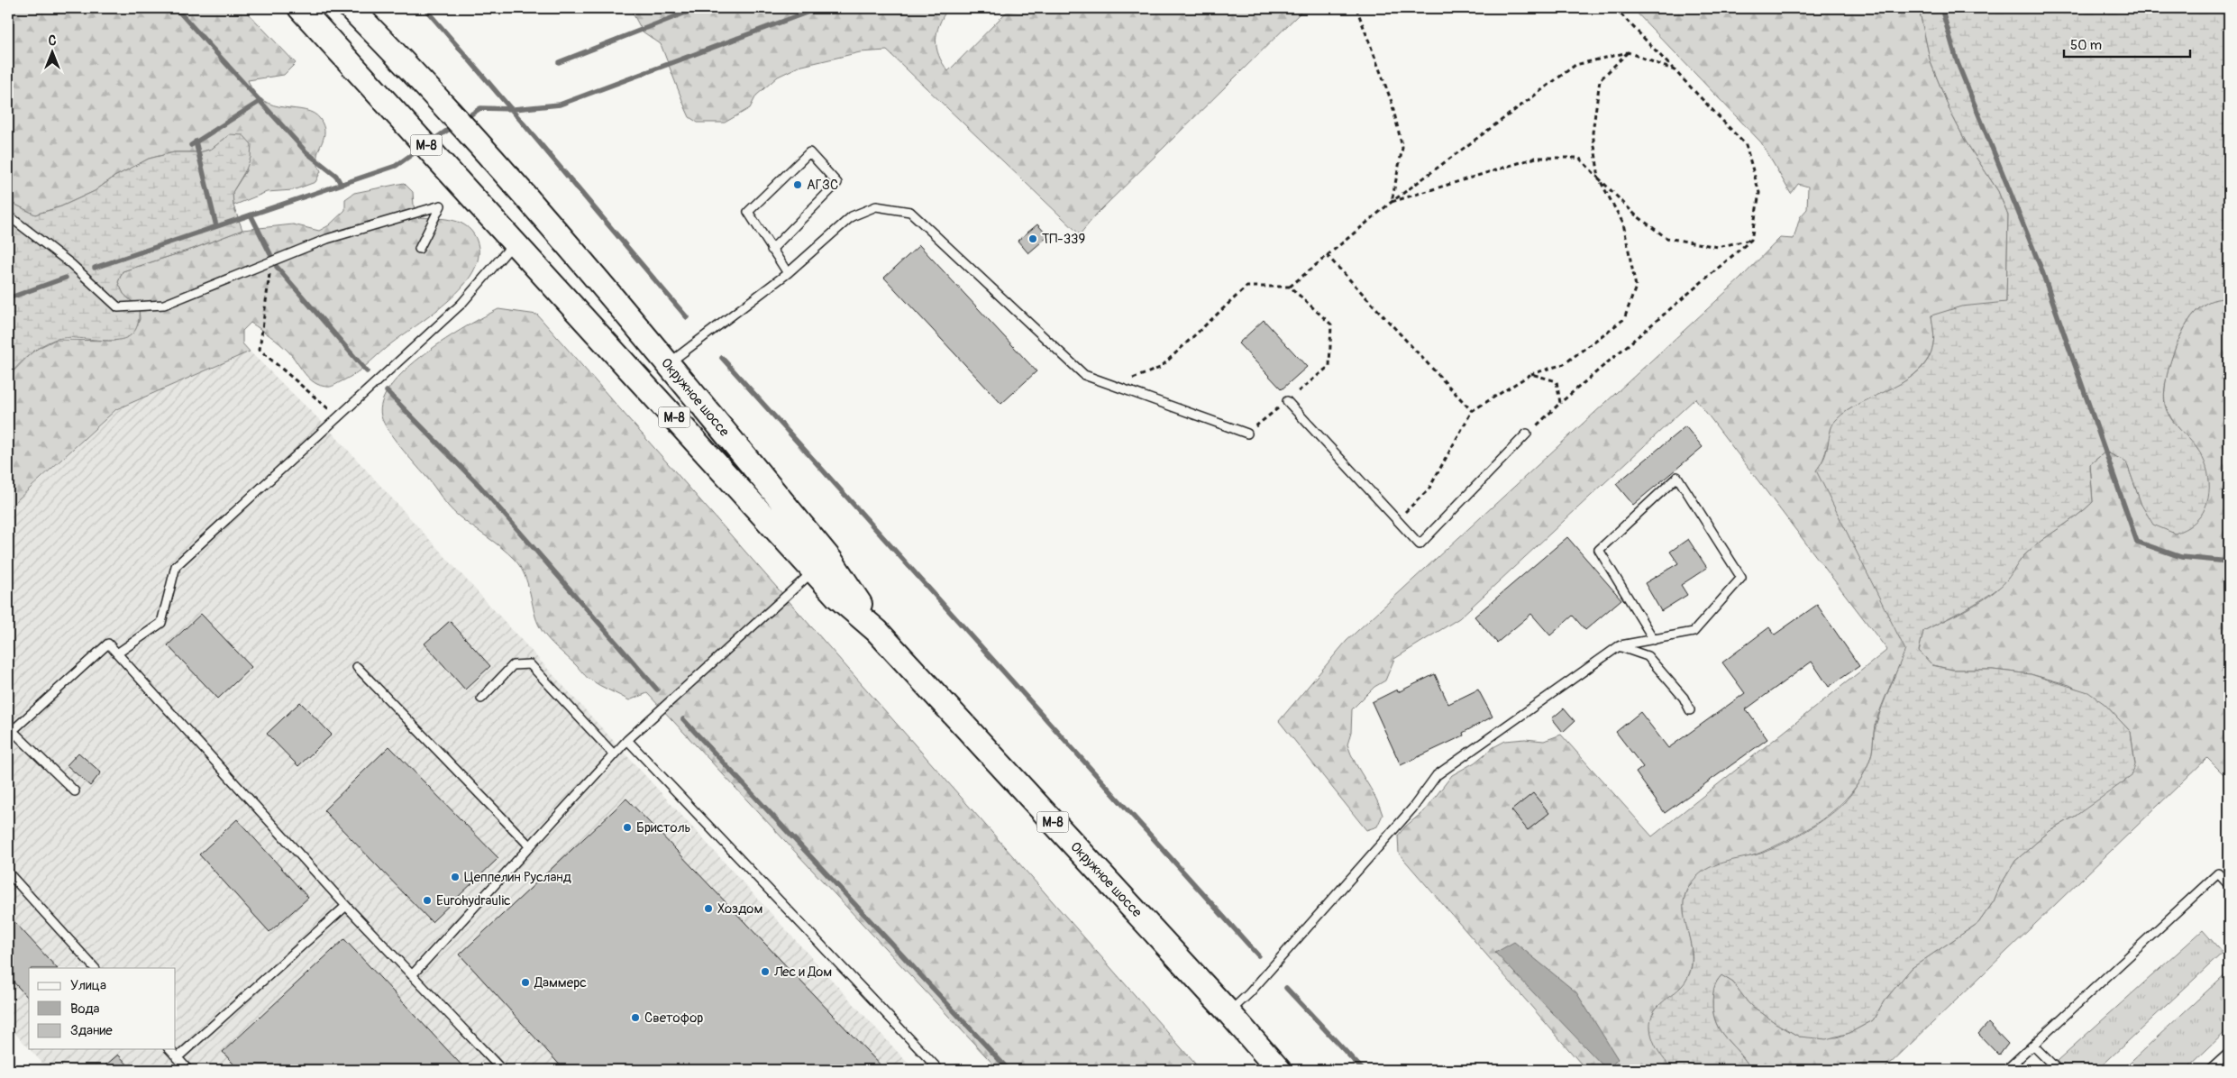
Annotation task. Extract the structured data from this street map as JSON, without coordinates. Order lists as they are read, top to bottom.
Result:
{
  "streets": {
    "main road": ["М-8", "Окружное шоссе"]
  },
  "places": [
    "АГЗС",
    "ТП-339",
    "Бристоль",
    "Цеппелин Русланд",
    "Eurohydraulic",
    "Хоздом",
    "Лес и Дом",
    "Даммерс",
    "Светофор"
  ],
  "legend": ["Улица", "Вода", "Здание"],
  "scale_bar": "50 m",
  "north": "top"
}
